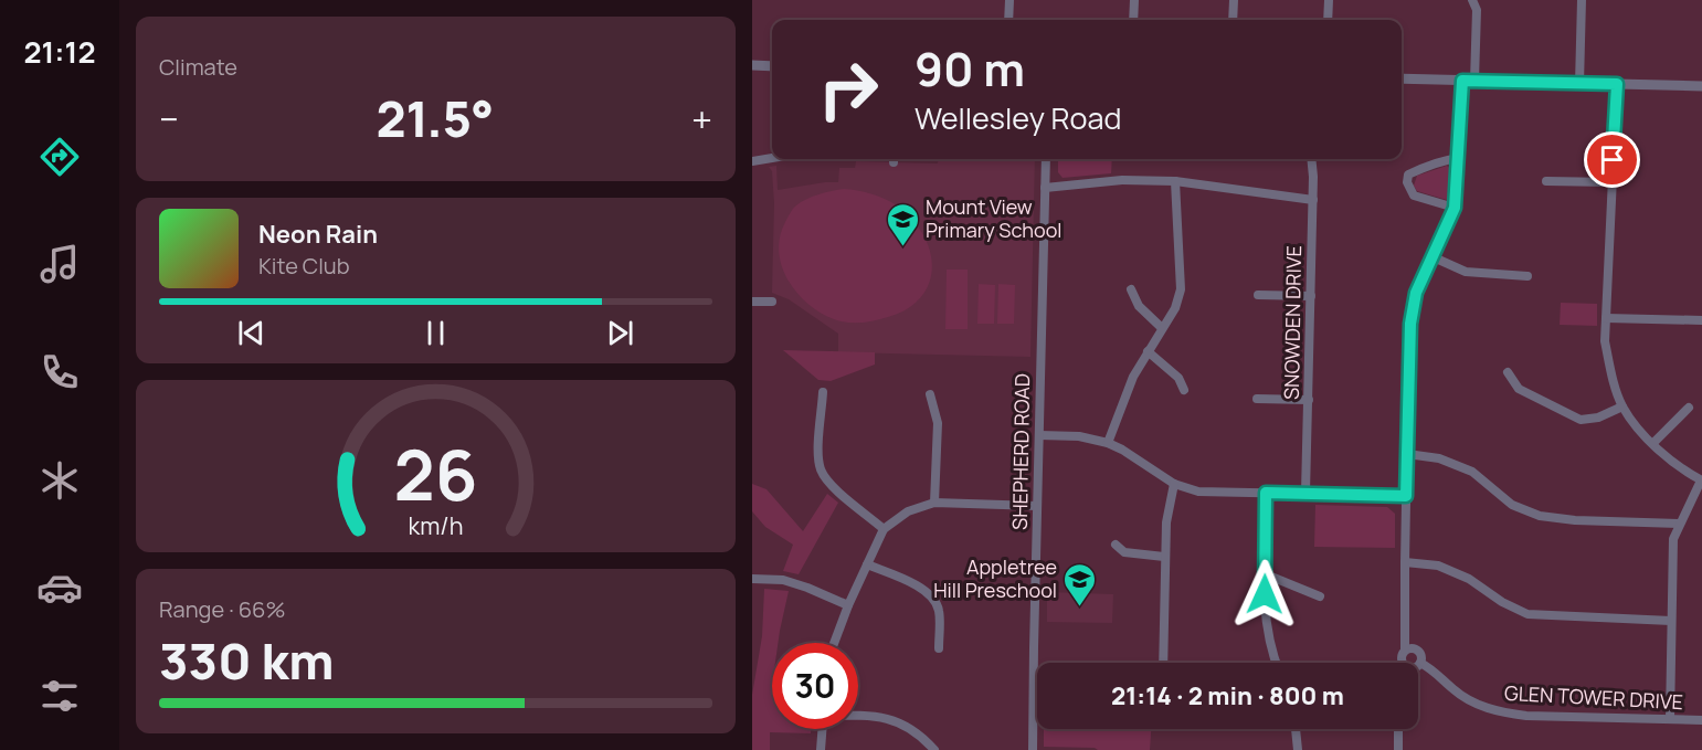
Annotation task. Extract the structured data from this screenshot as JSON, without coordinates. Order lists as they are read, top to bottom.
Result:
{
  "streets": {
    "street": ["SNOWDEN DRIVE", "SHEPHERD ROAD", "GLEN TOWER DRIVE"]
  },
  "places": {
    "school or university": ["Mount View Primary School", "Appletree Hill Preschool"]
  },
  "page": {
    "tabs": "21:12",
    "tile": [
      "Climate",
      ["Range · 66%", "330 km"]
    ],
    "turn": ["90 m", "Wellesley Road"],
    "heat": ["−", "21.5°", "+"],
    "song": ["Neon Rain", "Kite Club"],
    "limit": "30",
    "trip": "21:14 · 2 min · 800 m",
    "gauge": ["26", "km/h"]
  }
}
